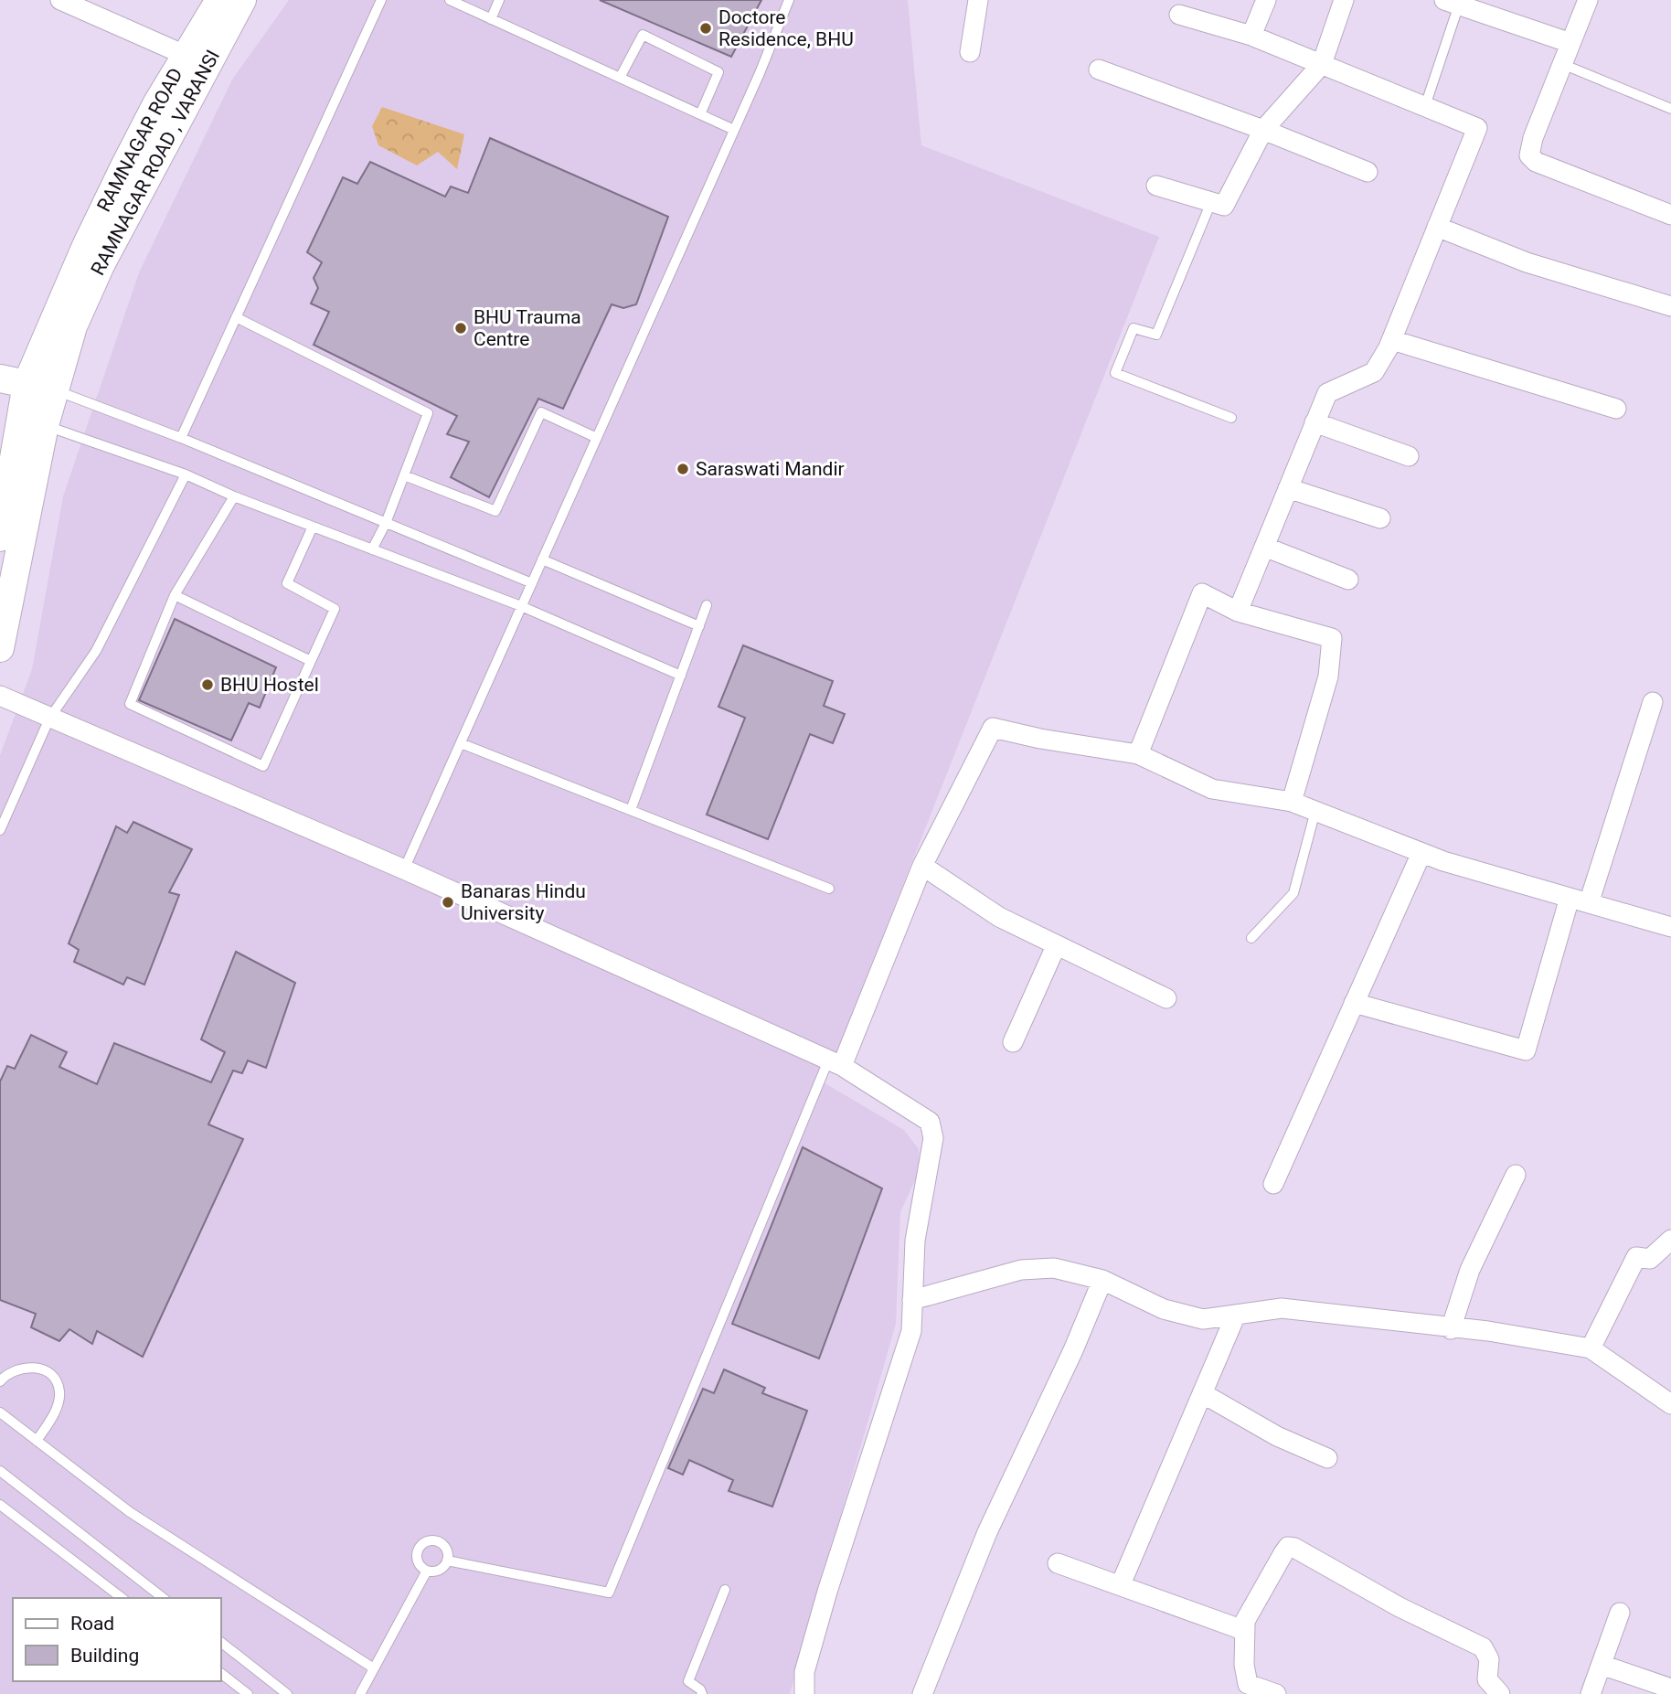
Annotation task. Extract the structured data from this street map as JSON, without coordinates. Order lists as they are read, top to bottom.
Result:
{
  "streets": {
    "main road": ["RAMNAGAR ROAD", "RAMNAGAR ROAD , VARANSI"]
  },
  "crossings": [
    ["RAMNAGAR ROAD", "RAMNAGAR ROAD , VARANSI"]
  ],
  "places": [
    "Doctore Residence, BHU",
    "BHU Trauma Centre",
    "Saraswati Mandir",
    "BHU Hostel",
    "Banaras Hindu University"
  ],
  "legend": ["Road", "Building"]
}
